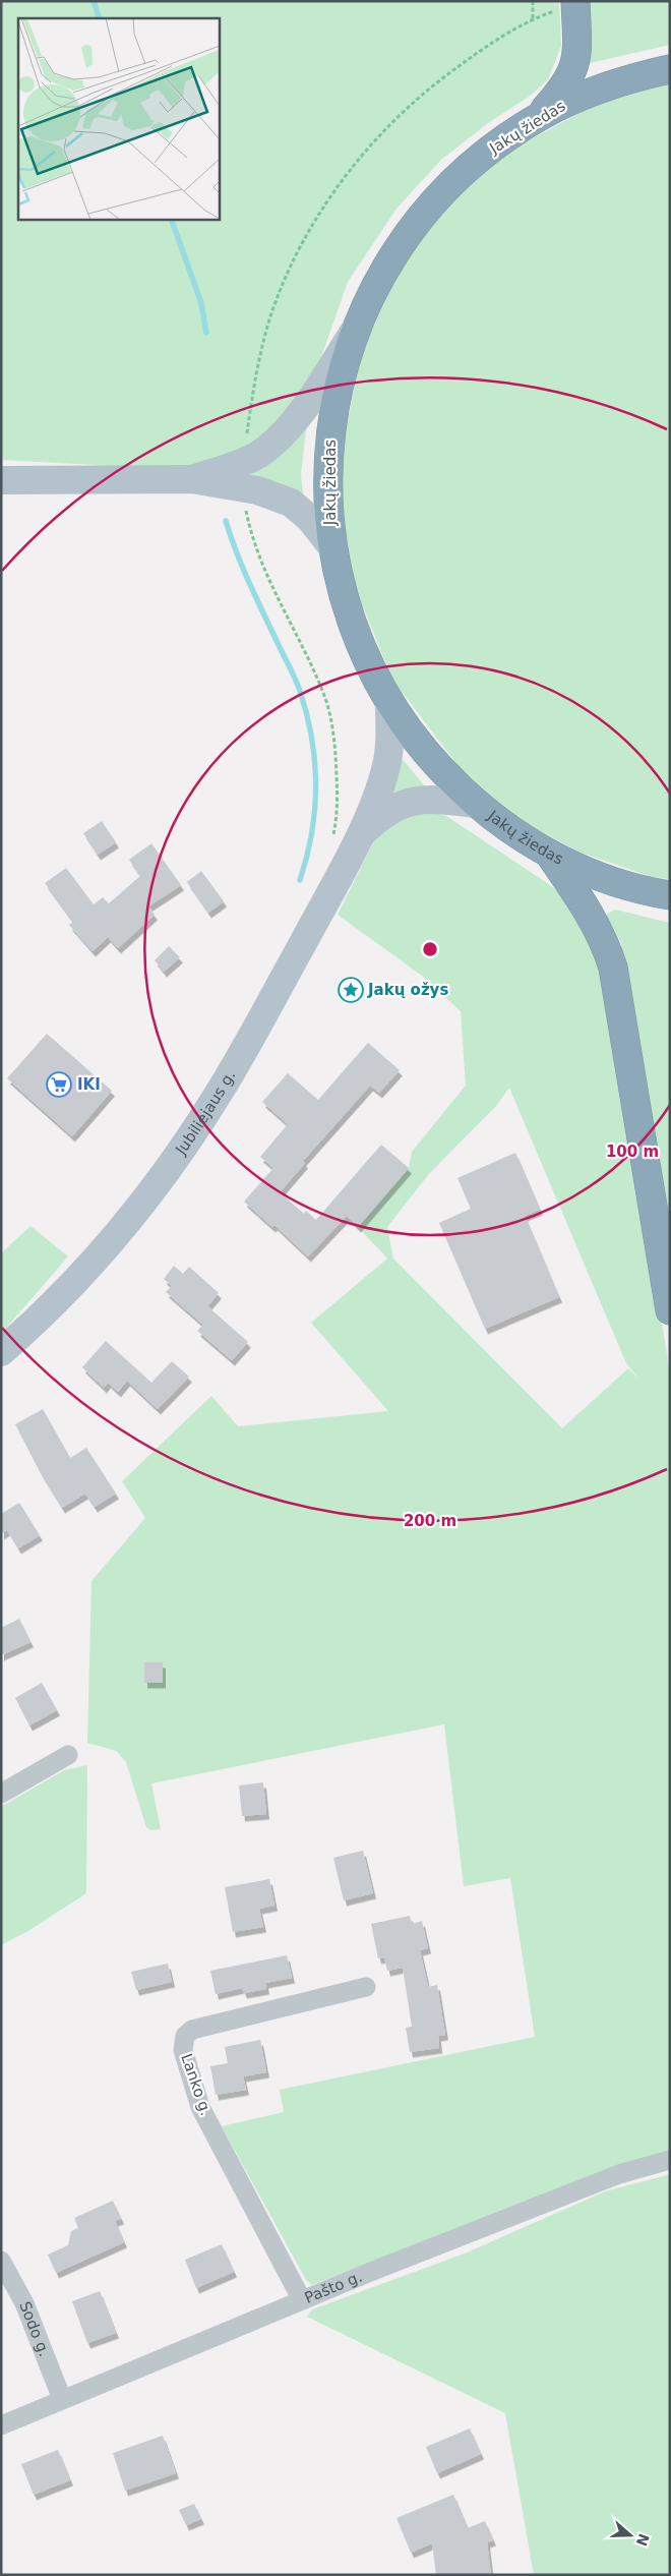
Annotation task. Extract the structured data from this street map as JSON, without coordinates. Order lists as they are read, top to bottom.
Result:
{
  "streets": {
    "highway": ["Jakų žiedas"],
    "main road": ["Jubiliejaus g."],
    "street": ["Lanko g.", "Pašto g.", "Sodo g."]
  },
  "crossings": [
    ["Jakų žiedas", "Jubiliejaus g."],
    ["Lanko g.", "Pašto g."],
    ["Pašto g.", "Sodo g."]
  ],
  "places": {
    "place": ["Jakų ožys"],
    "supermarket": ["IKI"]
  },
  "north": "right",
  "rings": ["100 m", "200 m"]
}
